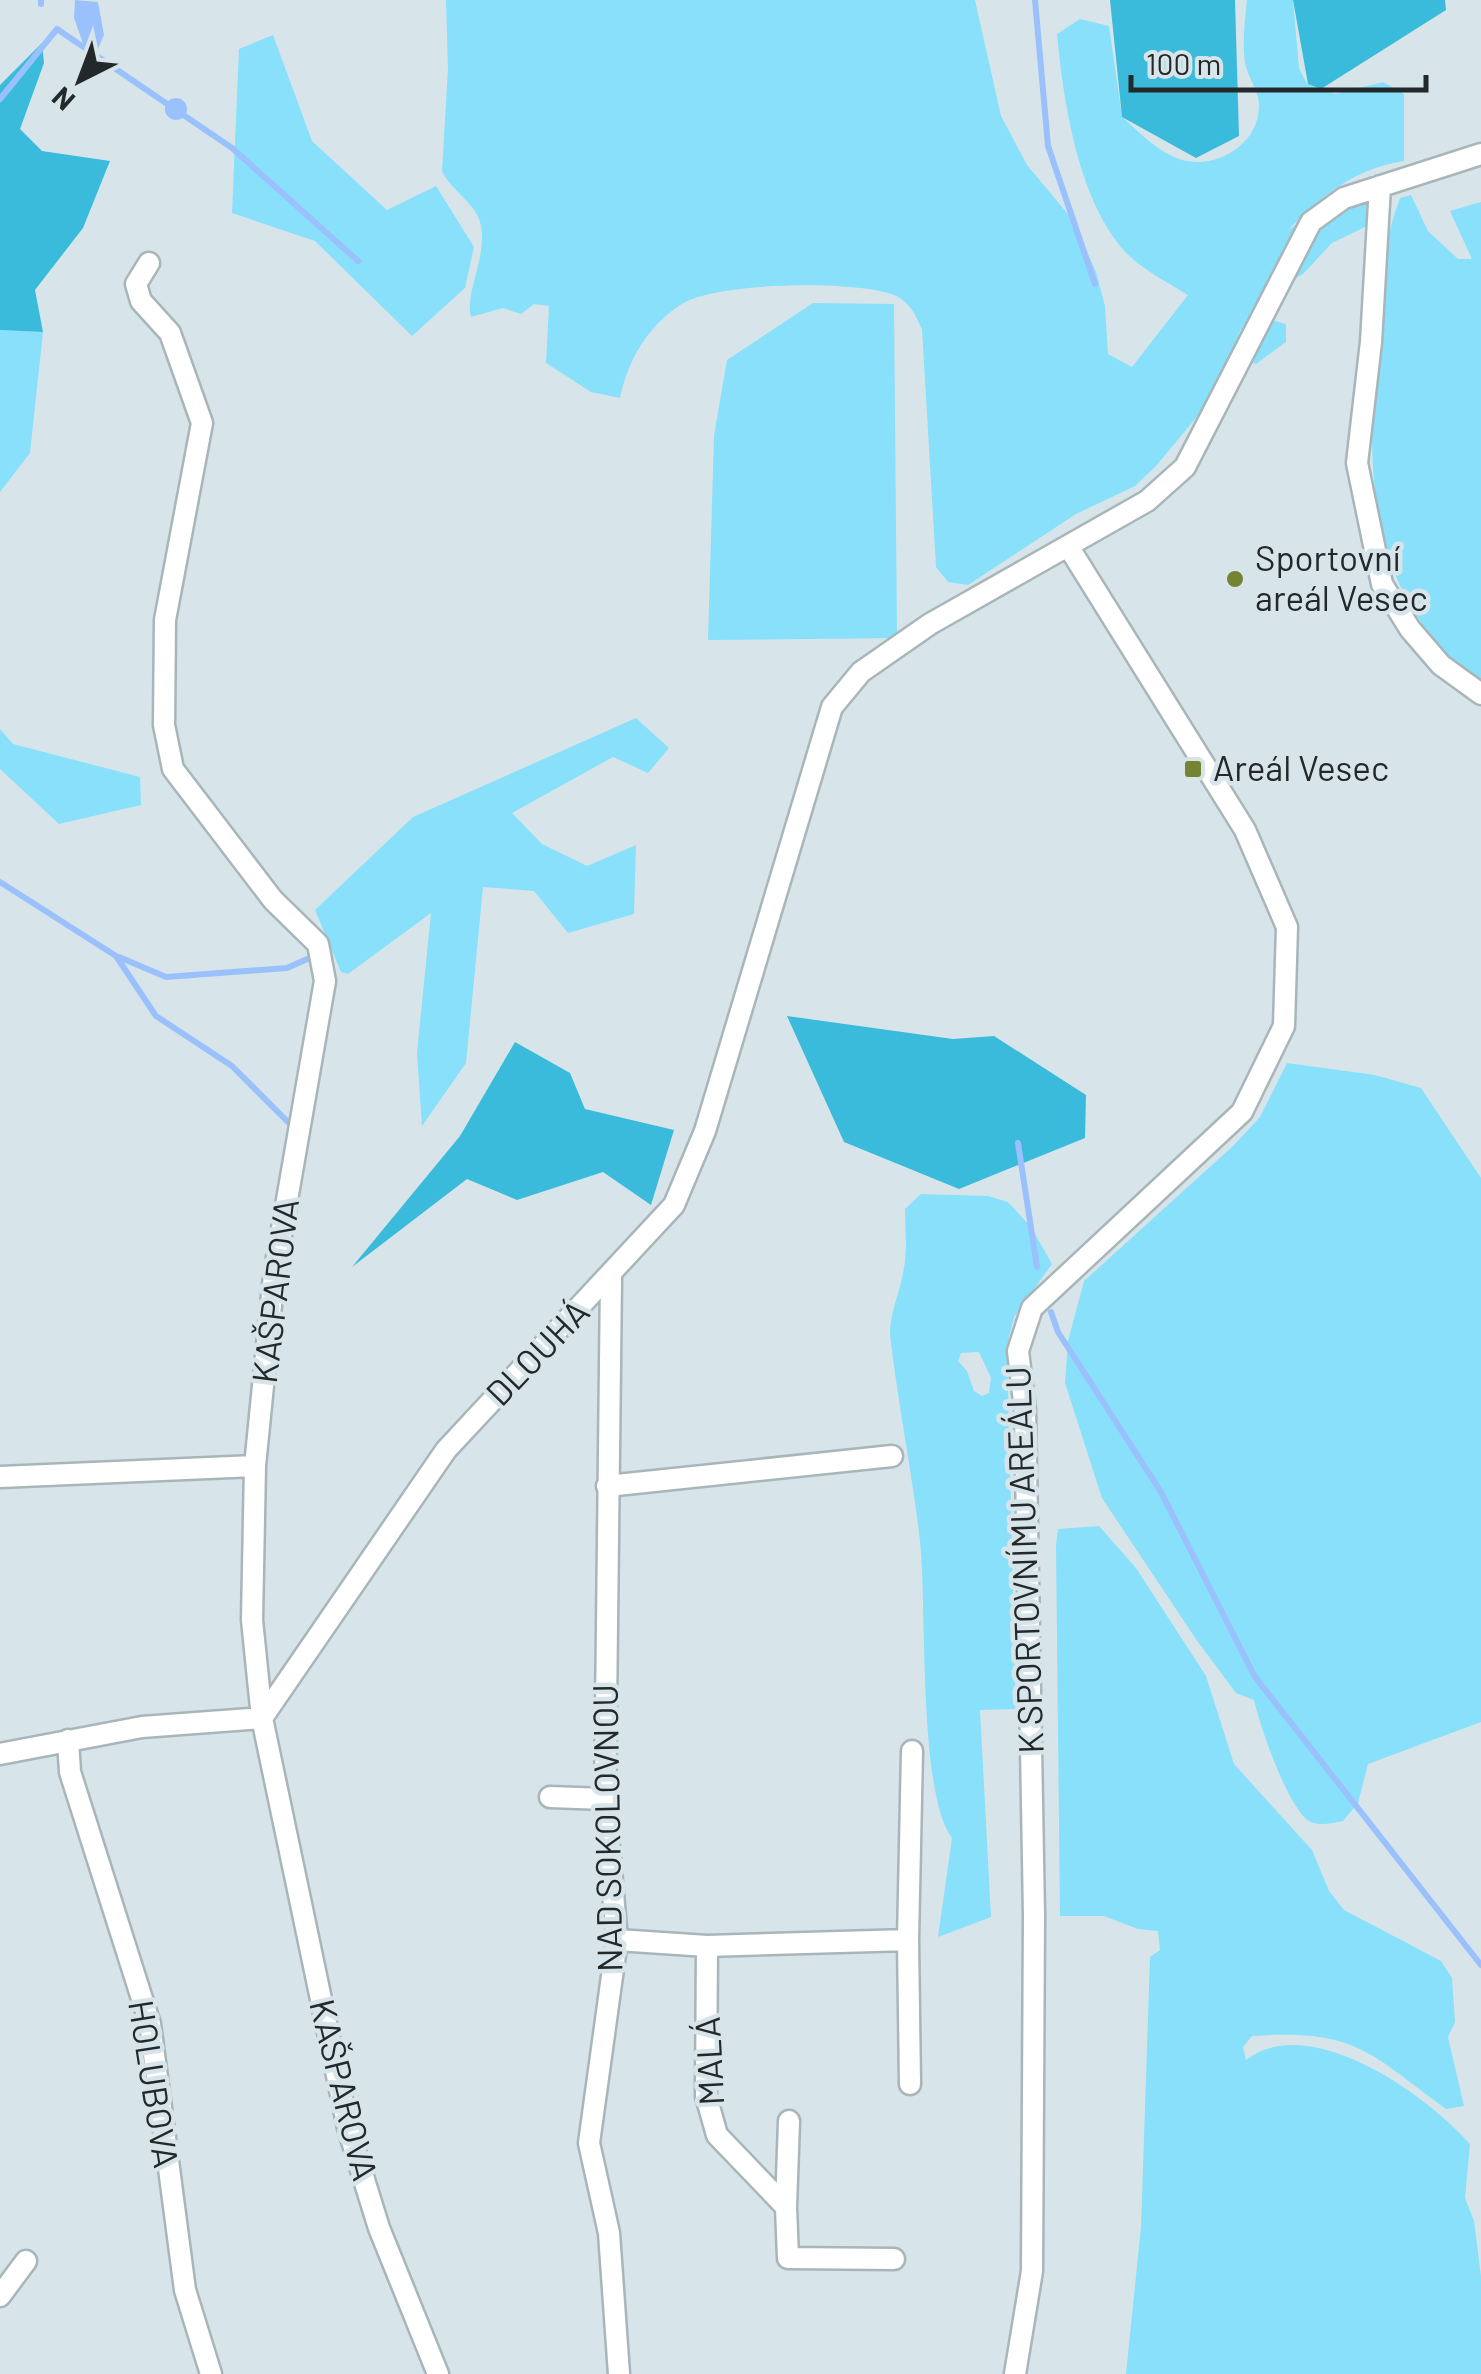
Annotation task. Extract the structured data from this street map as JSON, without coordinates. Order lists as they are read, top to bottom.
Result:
{
  "streets": {
    "street": [
      "KAŠPAROVA",
      "DLOUHÁ",
      "K SPORTOVNÍMU AREÁLU",
      "NAD SOKOLOVNOU",
      "MALÁ",
      "HOLUBOVA"
    ]
  },
  "crossings": [
    ["KAŠPAROVA", "DLOUHÁ"],
    ["DLOUHÁ", "K SPORTOVNÍMU AREÁLU"],
    ["DLOUHÁ", "NAD SOKOLOVNOU"]
  ],
  "places": {
    "other": ["Sportovní areál Vesec"],
    "transit": ["Areál Vesec"]
  },
  "scale_bar": "100 m",
  "north": "bottom left"
}
